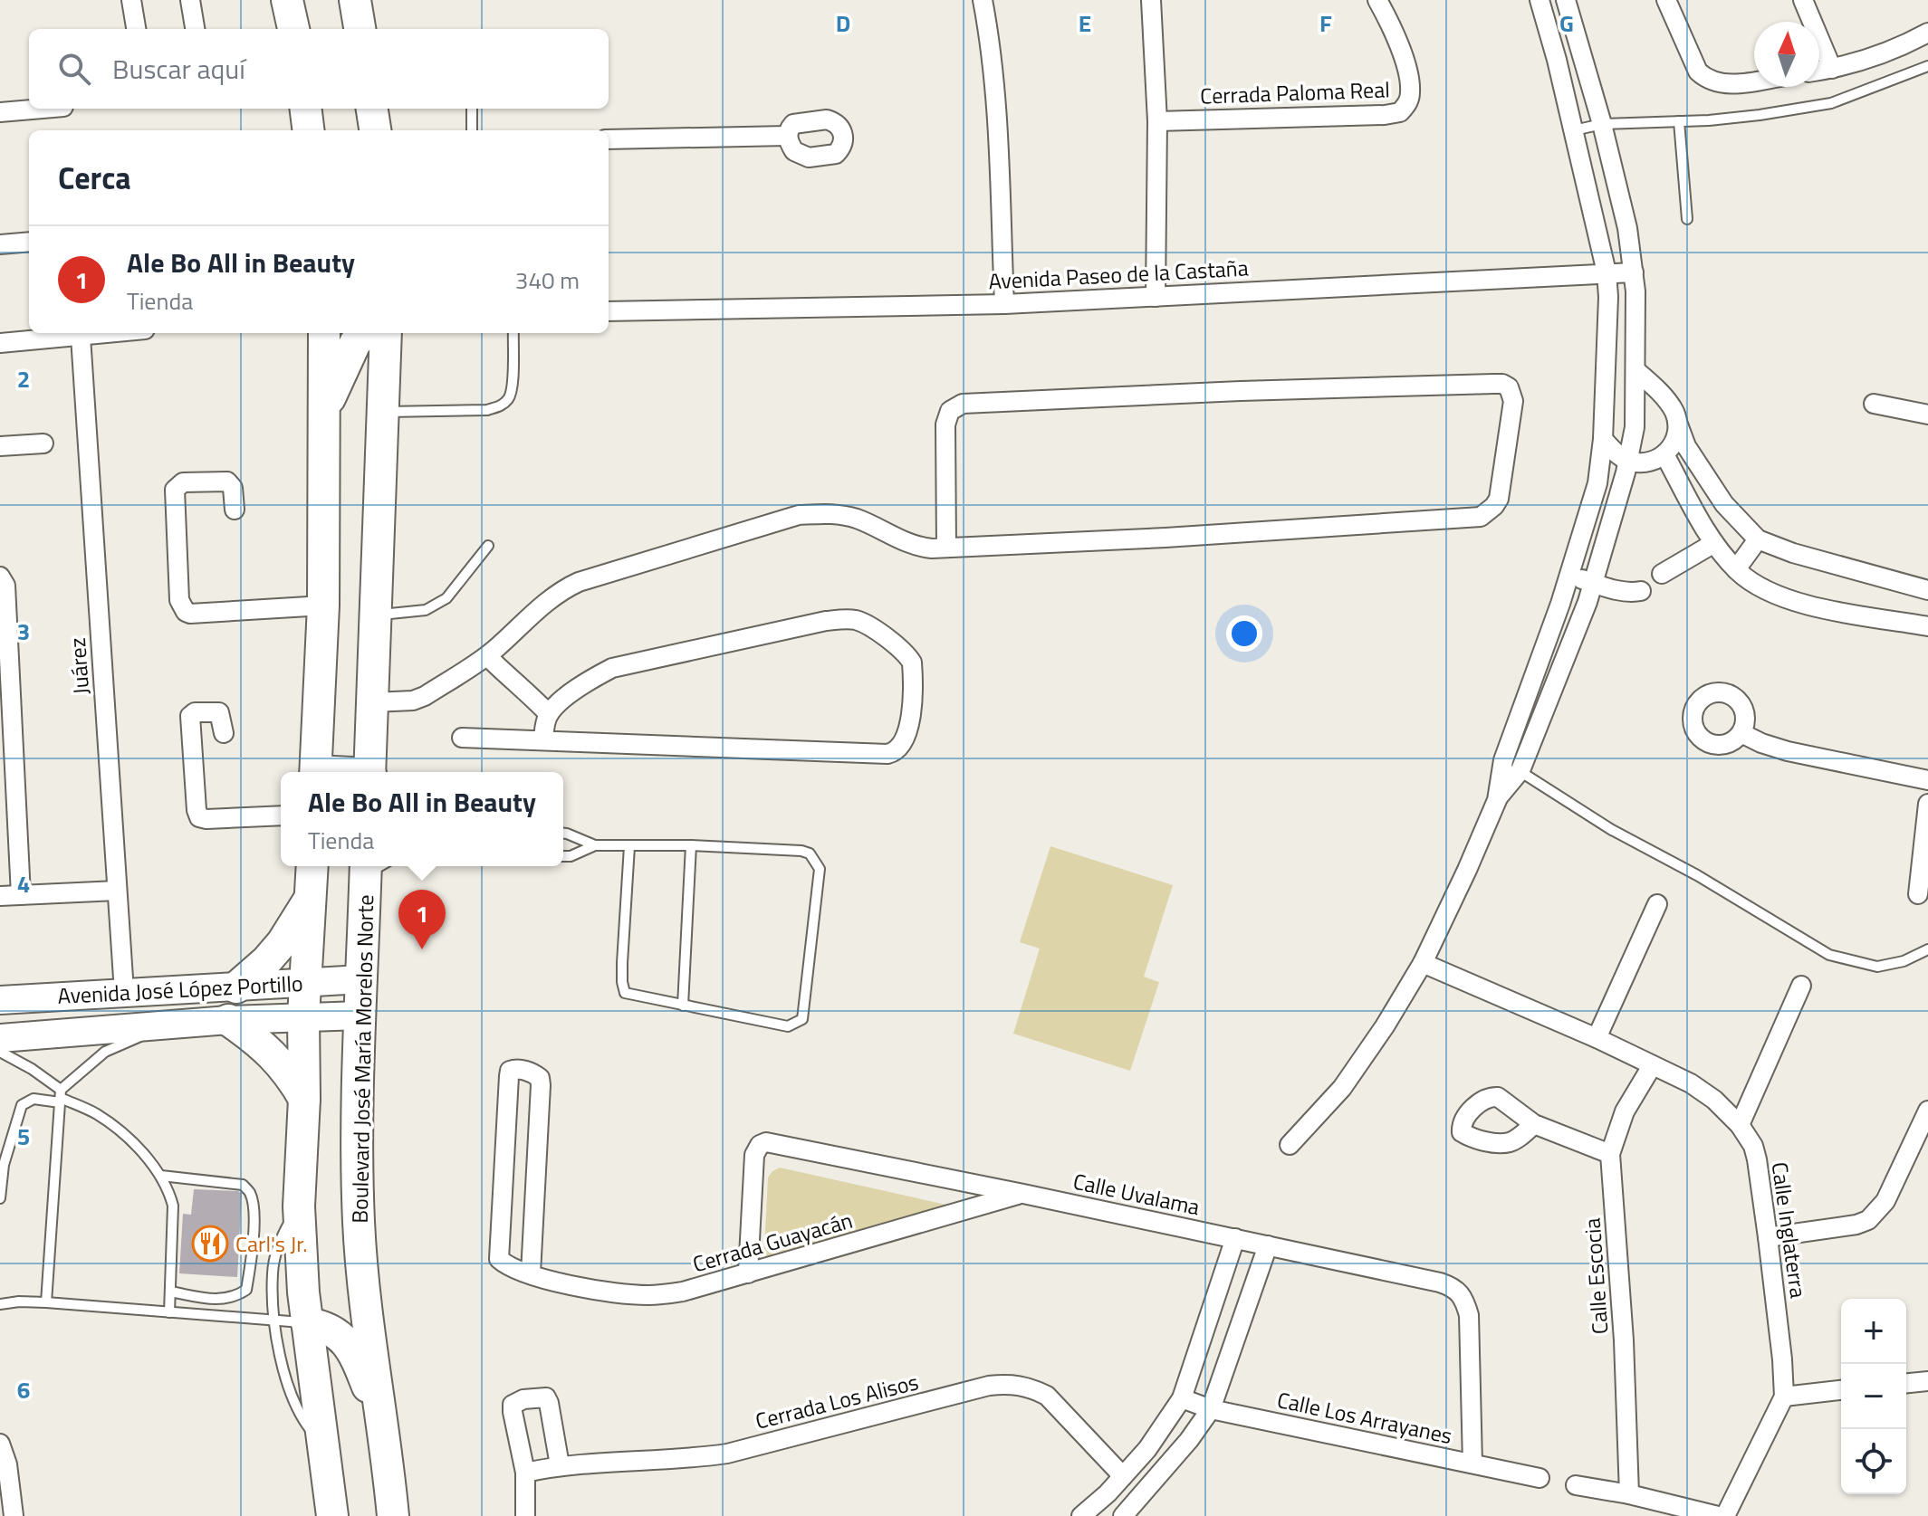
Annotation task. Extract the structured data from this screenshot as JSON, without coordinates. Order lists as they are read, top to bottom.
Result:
{
  "streets": {
    "main road": ["Avenida José López Portillo", "Boulevard José María Morelos Norte"],
    "street": [
      "Cerrada Paloma Real",
      "Avenida Paseo de la Castaña",
      "Juárez",
      "Calle Uvalama",
      "Calle Inglaterra",
      "Cerrada Guayacán",
      "Calle Escocia",
      "Cerrada Los Alisos",
      "Calle Los Arrayanes"
    ]
  },
  "crossings": [
    ["Juárez", "Avenida José López Portillo"],
    ["Avenida José López Portillo", "Boulevard José María Morelos Norte"],
    ["Calle Uvalama", "Cerrada Guayacán"],
    ["Calle Uvalama", "Calle Los Arrayanes"],
    ["Calle Inglaterra", "Calle Escocia"]
  ],
  "places": {
    "restaurant": ["Carl's Jr."]
  },
  "north": "top",
  "page": {
    "search": "Buscar aquí",
    "heading": "Cerca",
    "list": [
      {
        "mark": "1",
        "name": "Ale Bo All in Beauty",
        "note": "Tienda",
        "value": "340 m"
      }
    ],
    "popup": ["Ale Bo All in Beauty", "Tienda"],
    "pins": "1",
    "map_buttons": ["+", "−"]
  },
  "grid": {
    "columns": [
      "D",
      "E",
      "F",
      "G"
    ],
    "rows": [
      "2",
      "3",
      "4",
      "5",
      "6"
    ]
  }
}
